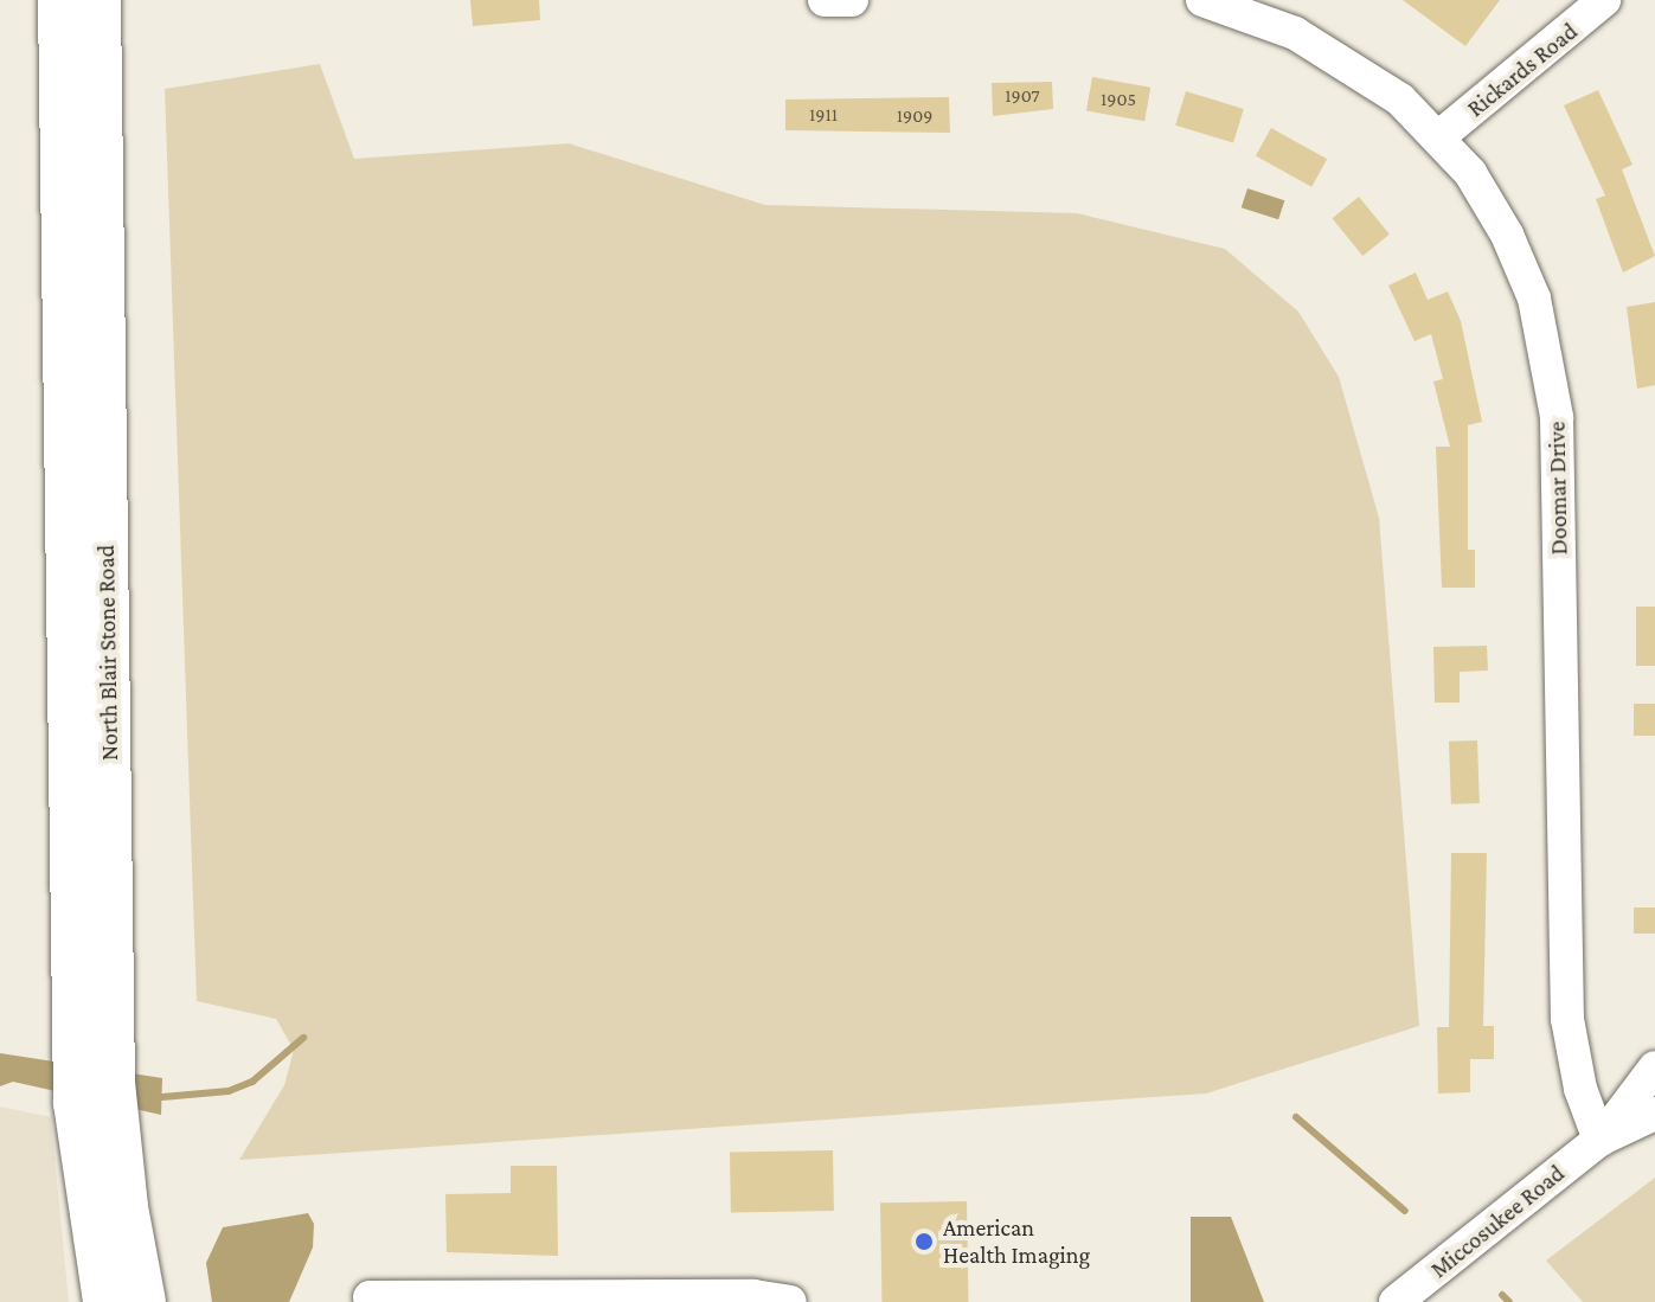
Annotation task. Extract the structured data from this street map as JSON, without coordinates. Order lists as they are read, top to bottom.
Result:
{
  "streets": {
    "main road": ["North Blair Stone Road"],
    "street": ["Rickards Road", "Doomar Drive", "Miccosukee Road"]
  },
  "crossings": [
    ["Rickards Road", "Doomar Drive"],
    ["Doomar Drive", "Miccosukee Road"]
  ],
  "places": ["American Health Imaging"],
  "house_numbers": [
    "1907",
    "1905",
    "1911",
    "1909"
  ]
}
